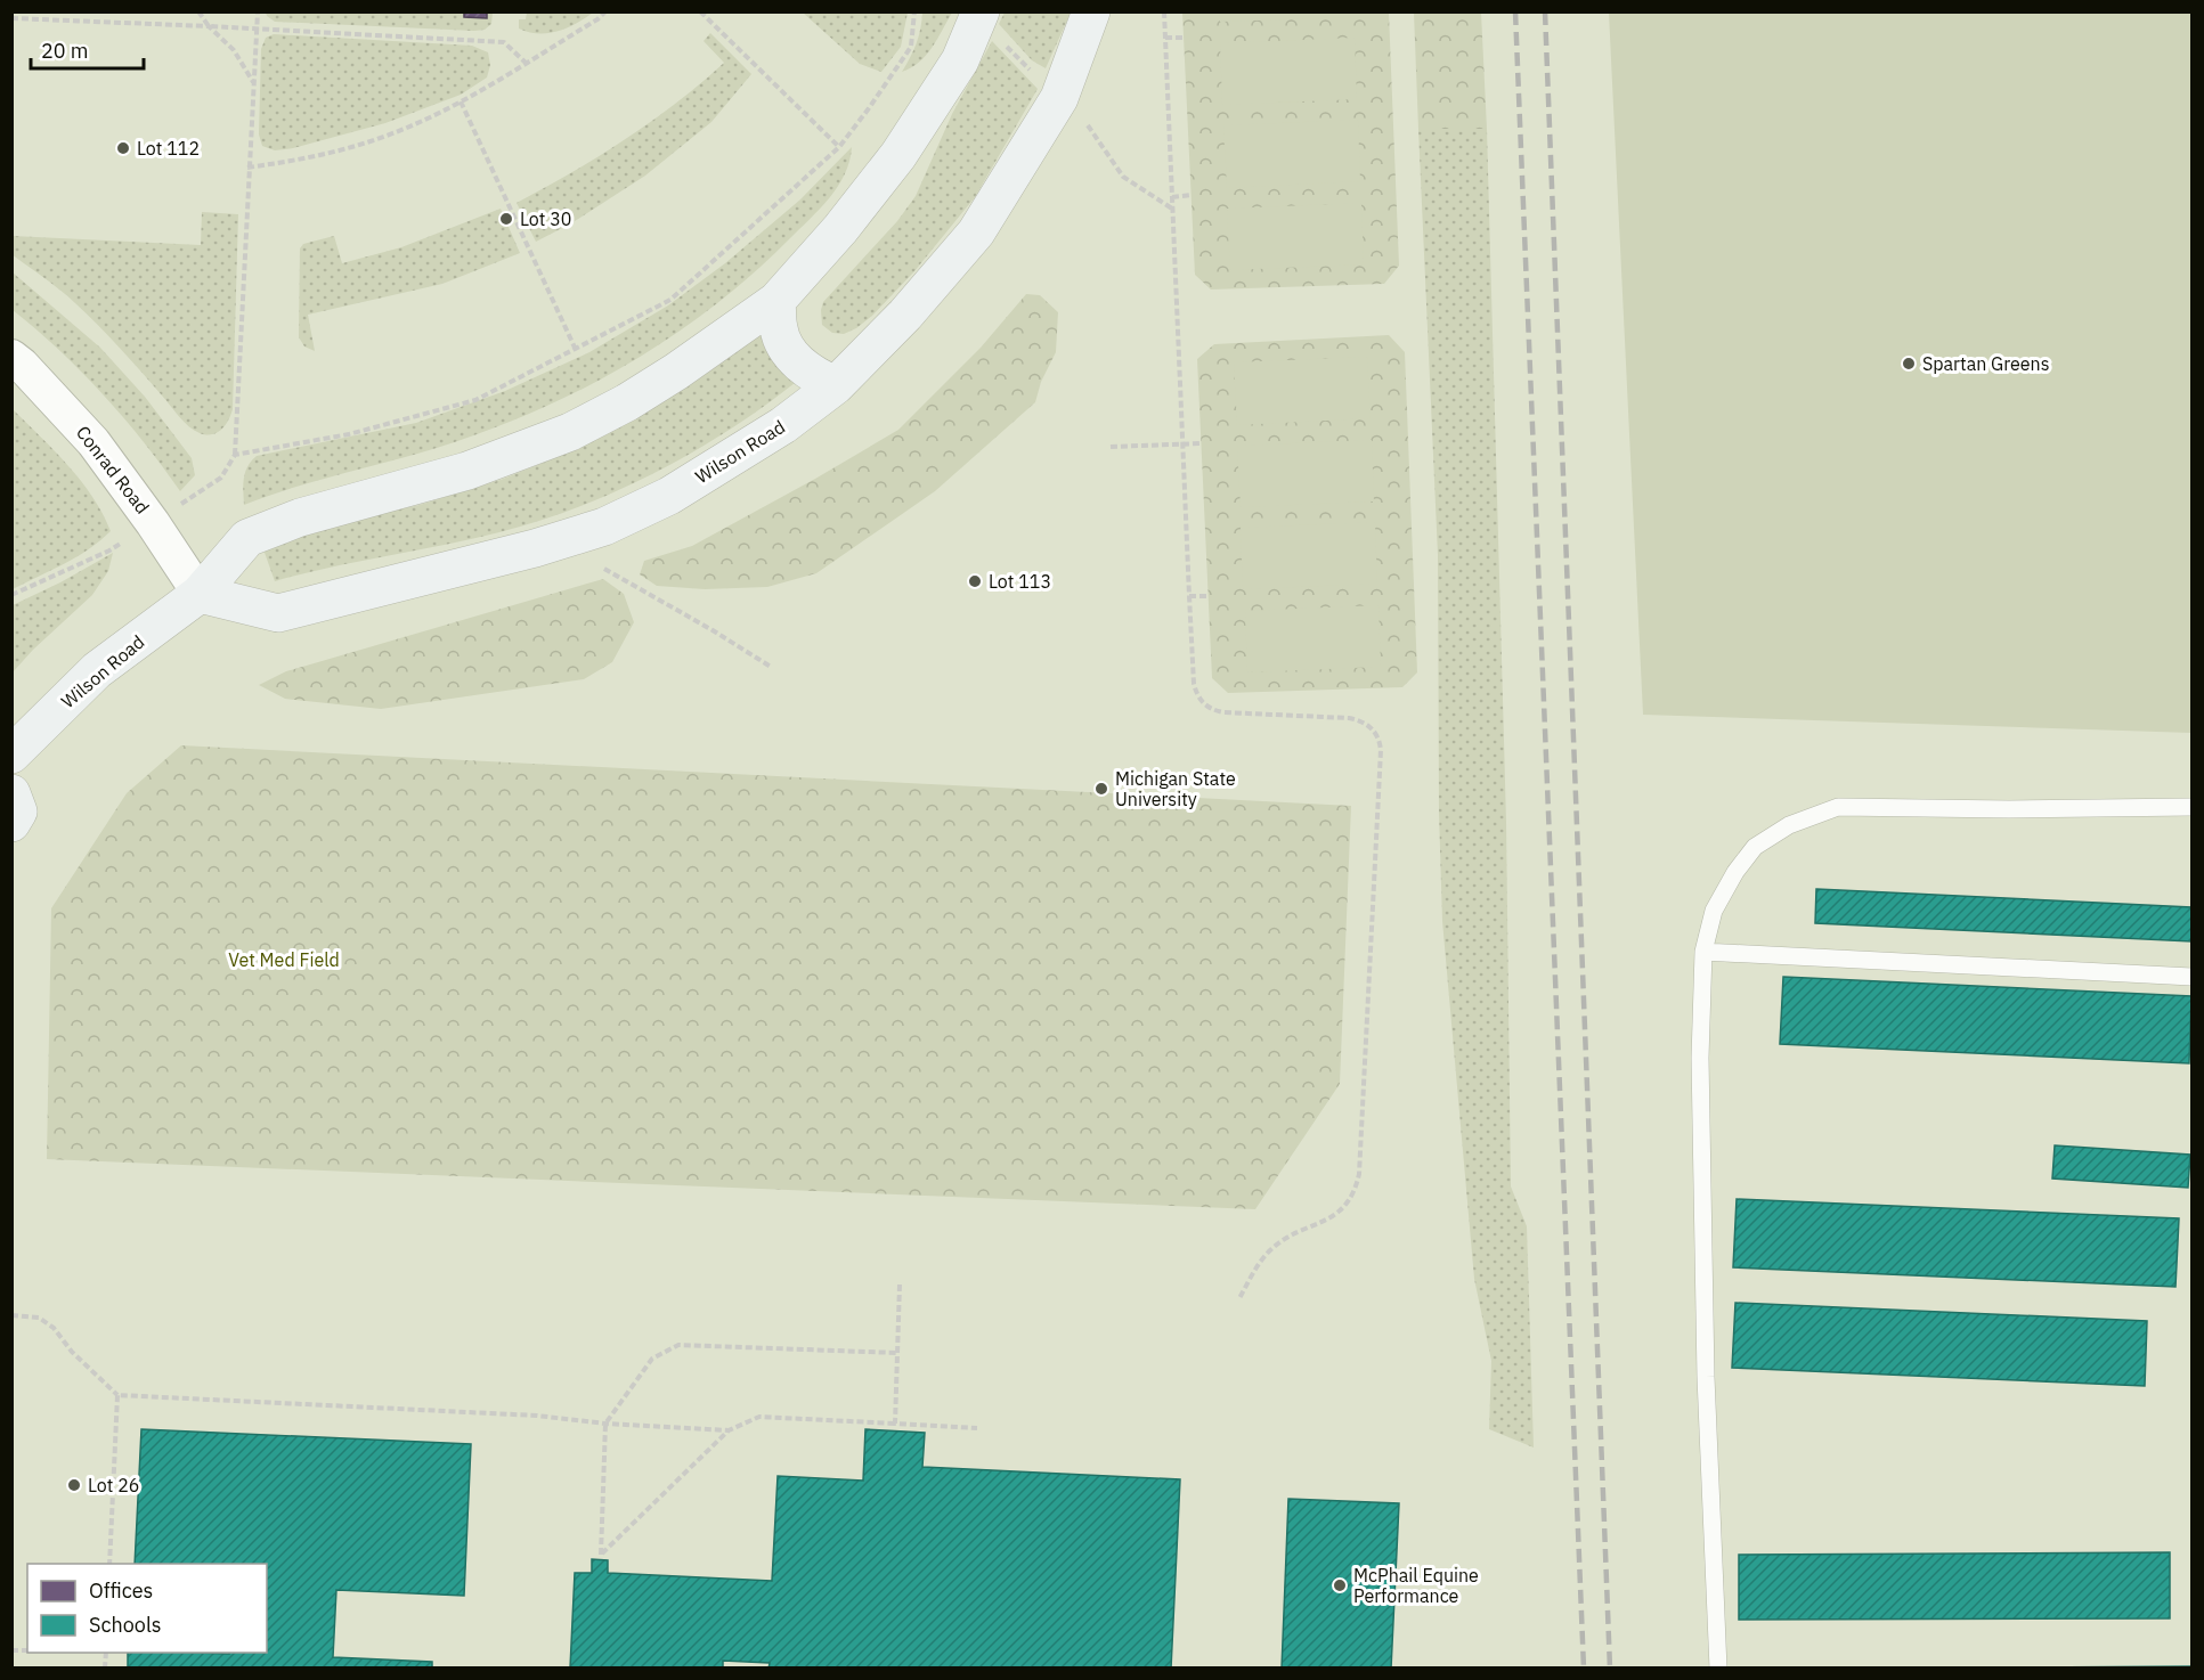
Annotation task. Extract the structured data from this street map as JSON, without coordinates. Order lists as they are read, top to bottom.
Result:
{
  "streets": {
    "street": ["Wilson Road", "Conrad Road"]
  },
  "crossings": [
    ["Wilson Road", "Conrad Road"]
  ],
  "parks": ["Vet Med Field"],
  "places": [
    "Lot 112",
    "Lot 30",
    "Spartan Greens",
    "Lot 113",
    "Michigan State University",
    "Lot 26",
    "McPhail Equine Performance"
  ],
  "legend": ["Offices", "Schools"],
  "scale_bar": "20 m"
}
